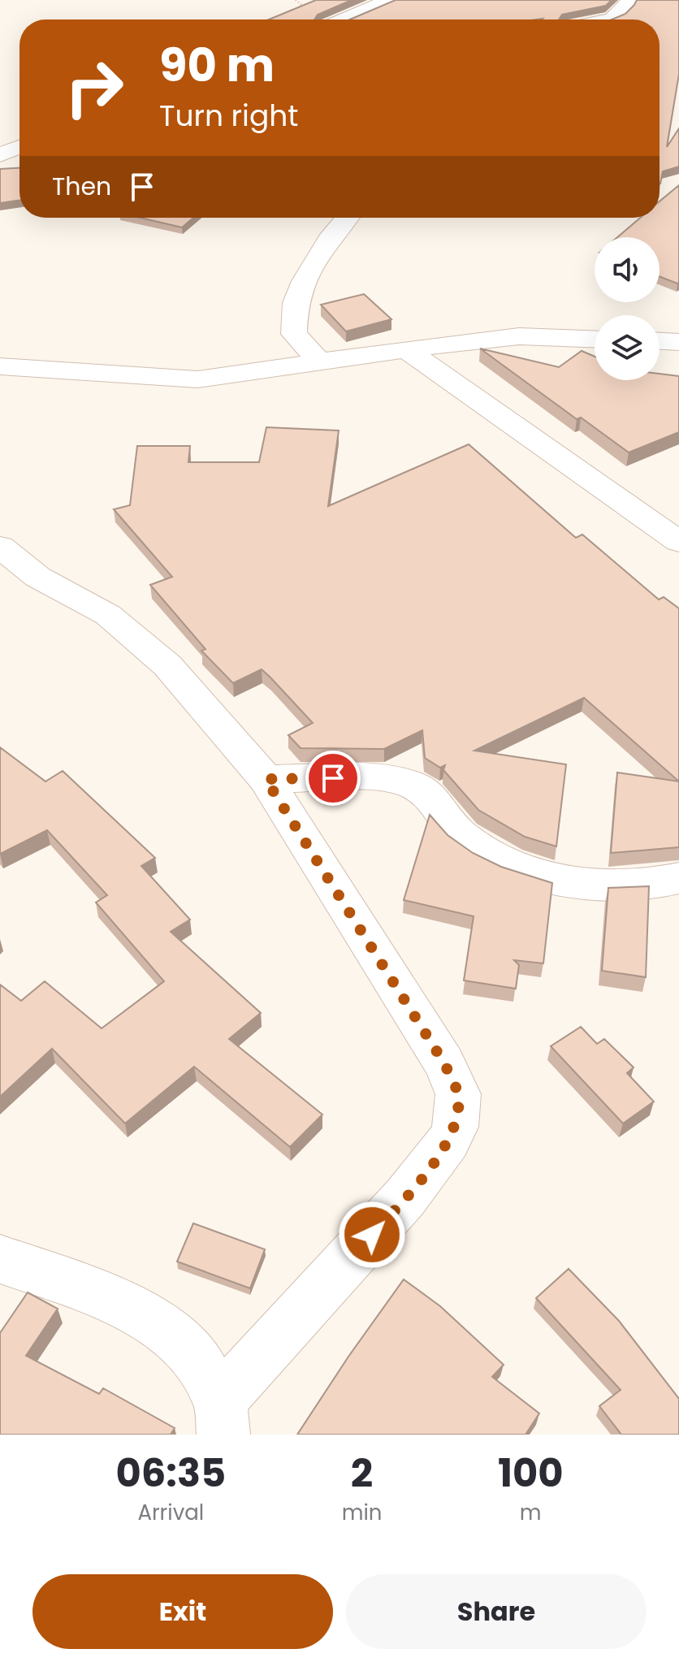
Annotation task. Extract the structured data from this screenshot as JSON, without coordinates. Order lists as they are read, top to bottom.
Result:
{
  "page": {
    "turn": ["90 m", "Turn right"],
    "then": "Then",
    "eta": [
      "06:35",
      "Arrival",
      "2",
      "min",
      "100",
      "m"
    ],
    "buttons": ["Exit", "Share"]
  }
}
